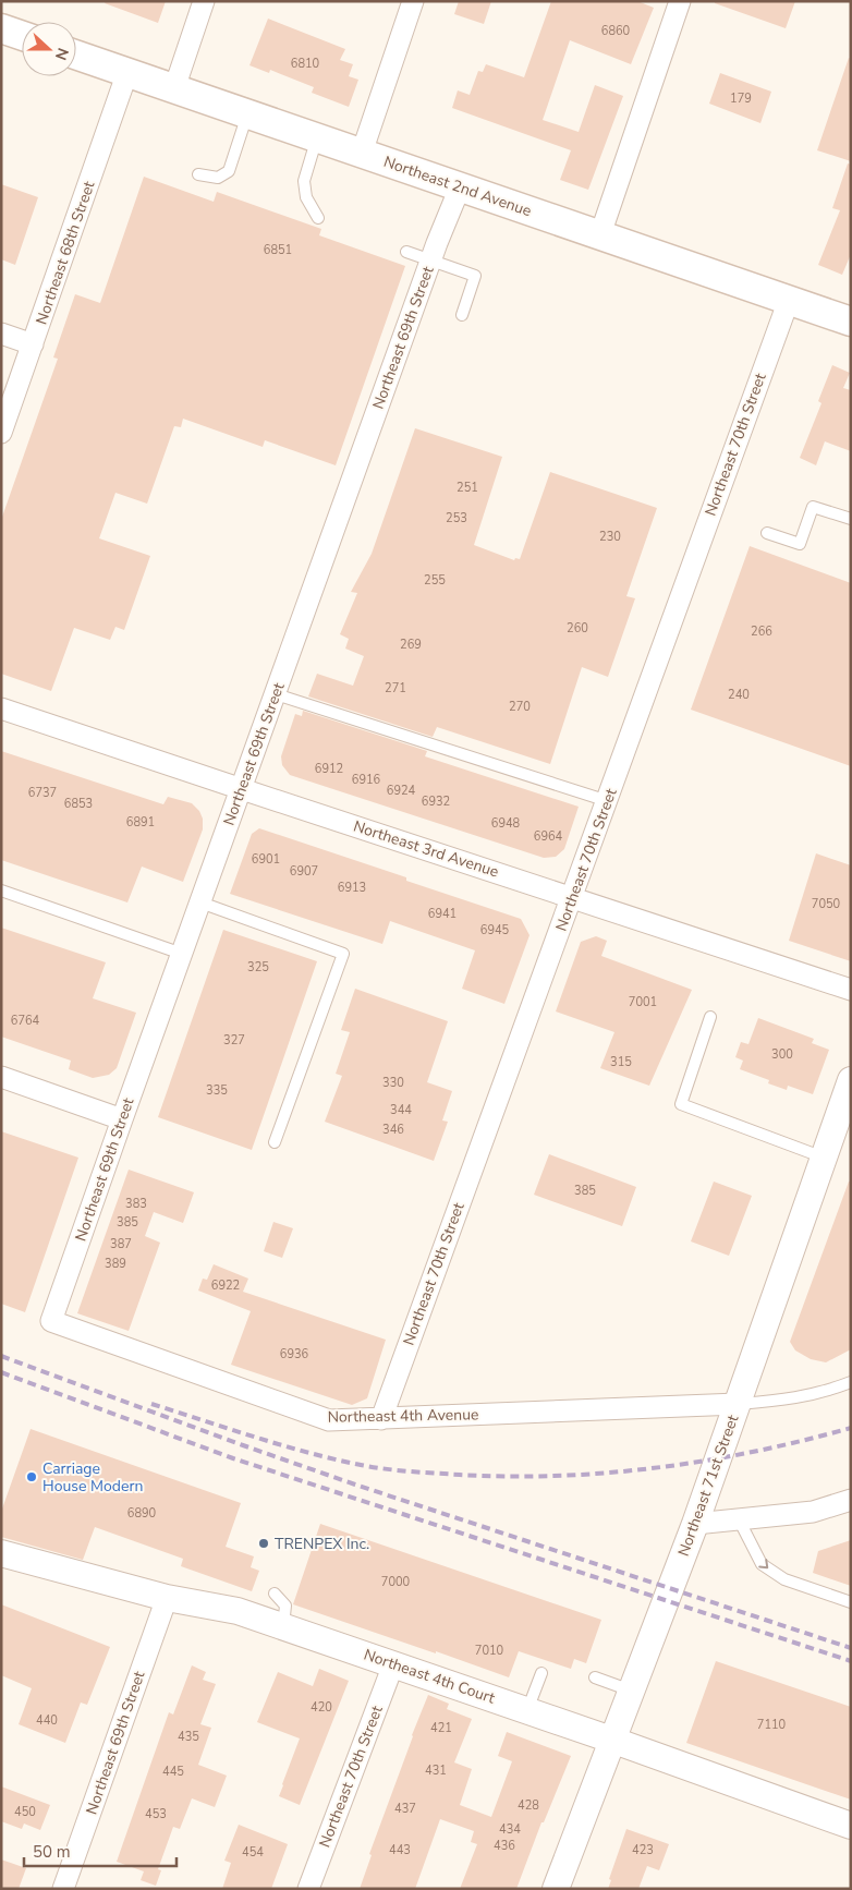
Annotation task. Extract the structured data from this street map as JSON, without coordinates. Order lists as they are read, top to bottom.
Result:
{
  "streets": {
    "main road": ["Northeast 2nd Avenue"],
    "street": [
      "Northeast 68th Street",
      "Northeast 69th Street",
      "Northeast 70th Street",
      "Northeast 3rd Avenue",
      "Northeast 4th Avenue",
      "Northeast 71st Street",
      "Northeast 4th Court"
    ]
  },
  "crossings": [
    ["Northeast 2nd Avenue", "Northeast 68th Street"],
    ["Northeast 2nd Avenue", "Northeast 69th Street"],
    ["Northeast 2nd Avenue", "Northeast 70th Street"],
    ["Northeast 69th Street", "Northeast 3rd Avenue"],
    ["Northeast 69th Street", "Northeast 4th Avenue"],
    ["Northeast 69th Street", "Northeast 4th Court"],
    ["Northeast 70th Street", "Northeast 3rd Avenue"],
    ["Northeast 70th Street", "Northeast 4th Avenue"],
    ["Northeast 70th Street", "Northeast 4th Court"],
    ["Northeast 4th Avenue", "Northeast 71st Street"],
    ["Northeast 71st Street", "Northeast 4th Court"]
  ],
  "places": ["Carriage House Modern", "TRENPEX Inc."],
  "house_numbers": [
    "6860",
    "6810",
    "179",
    "6851",
    "251",
    "253",
    "230",
    "255",
    "260",
    "266",
    "269",
    "271",
    "240",
    "270",
    "6912",
    "6916",
    "6924",
    "6737",
    "6932",
    "6853",
    "6891",
    "6948",
    "6964",
    "6901",
    "6907",
    "6913",
    "7050",
    "6941",
    "6945",
    "325",
    "7001",
    "6764",
    "327",
    "300",
    "315",
    "330",
    "335",
    "344",
    "346",
    "385",
    "383",
    "385",
    "387",
    "389",
    "6922",
    "6936",
    "6890",
    "7000",
    "7010",
    "420",
    "440",
    "7110",
    "421",
    "435",
    "431",
    "445",
    "428",
    "437",
    "450",
    "453",
    "434",
    "436",
    "443",
    "423",
    "454"
  ],
  "scale_bar": "50 m",
  "north": "right"
}
